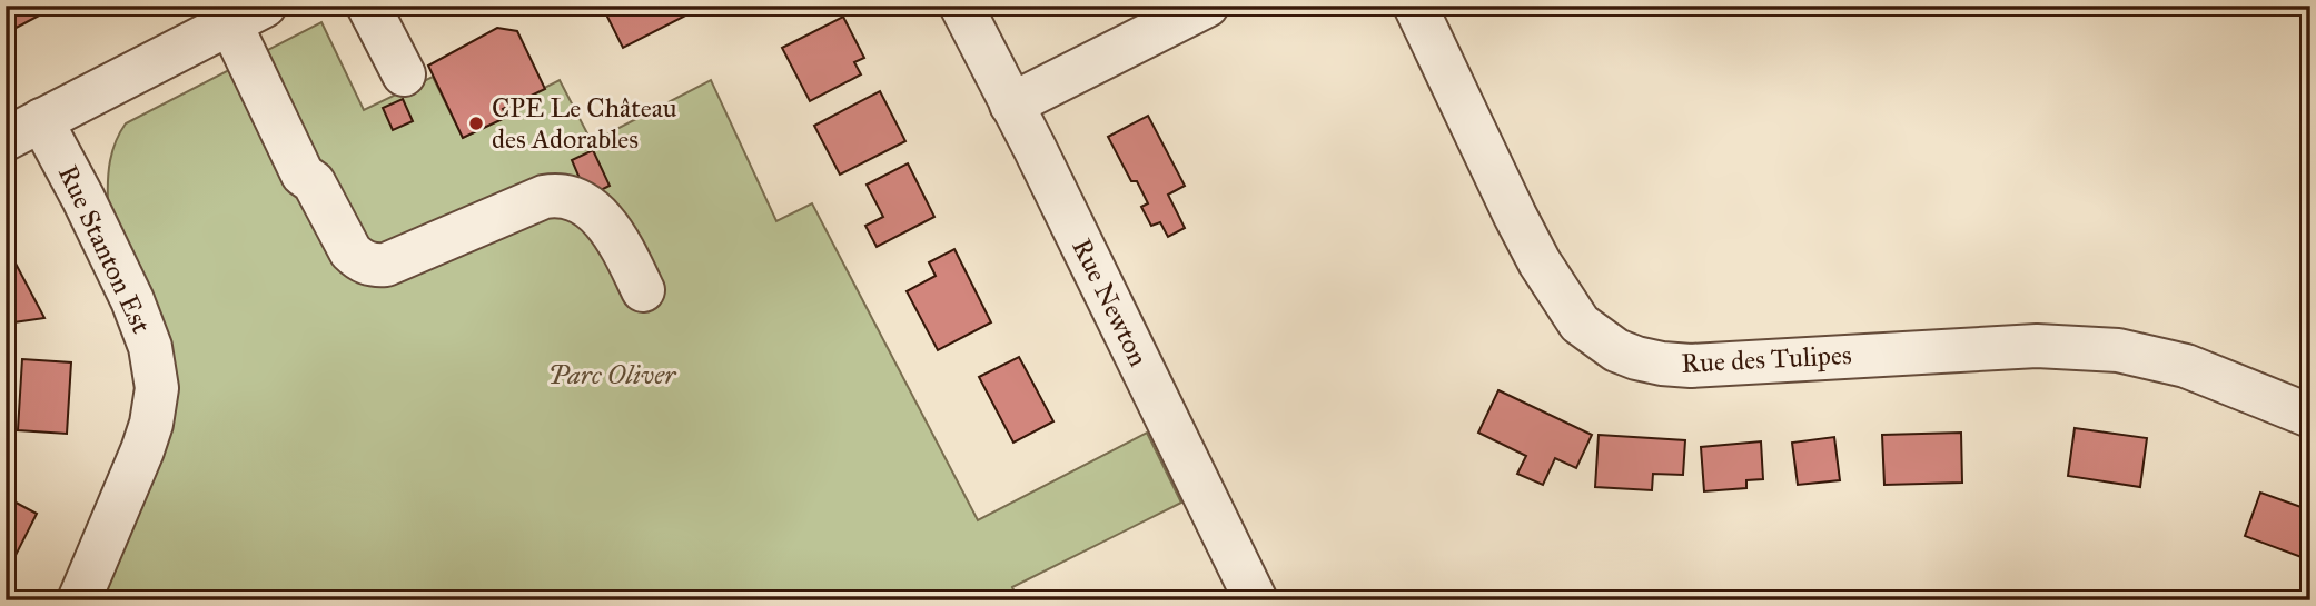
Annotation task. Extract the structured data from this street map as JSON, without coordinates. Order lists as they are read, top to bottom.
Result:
{
  "streets": {
    "street": ["Rue Stanton Est", "Rue Newton", "Rue des Tulipes"]
  },
  "parks": ["Parc Oliver"],
  "places": ["CPE Le Château des Adorables"]
}
